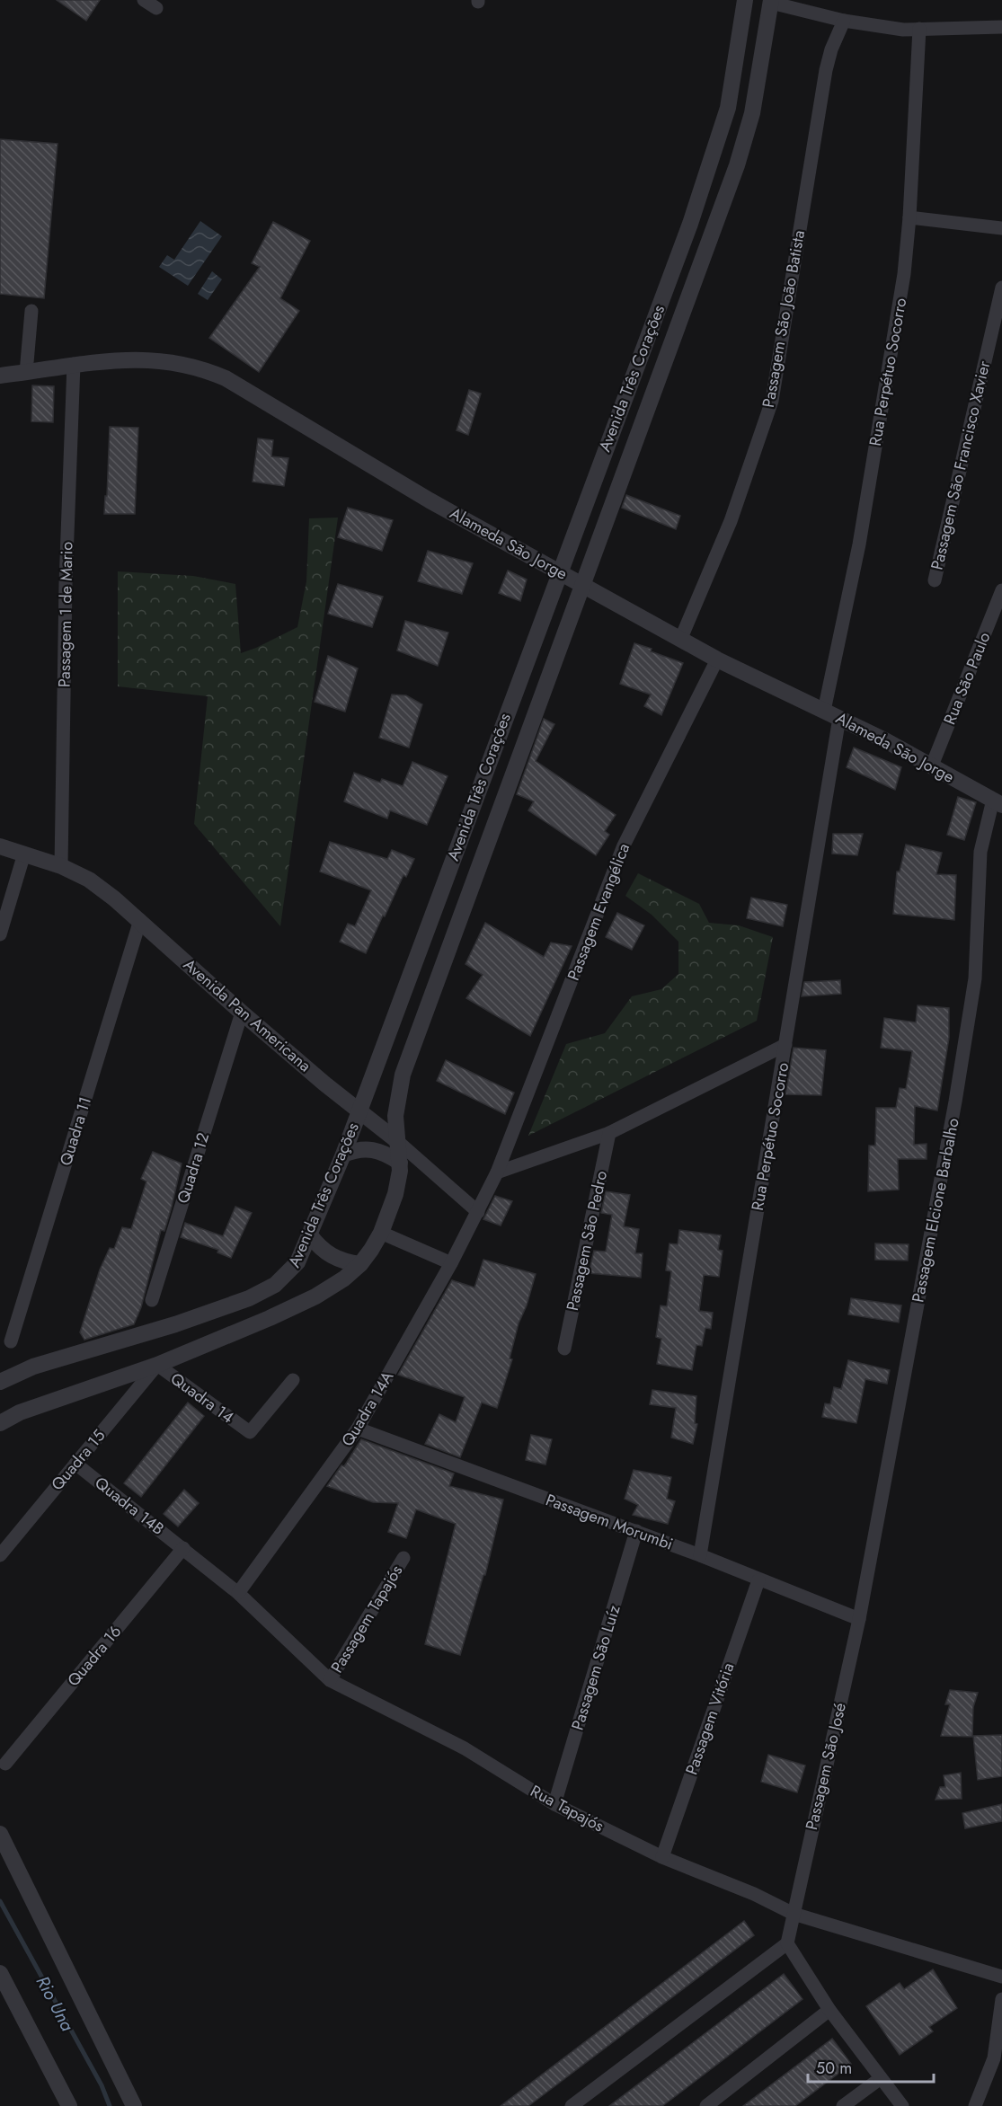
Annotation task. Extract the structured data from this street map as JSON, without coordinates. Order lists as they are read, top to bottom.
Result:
{
  "streets": {
    "street": [
      "Passagem São João Batista",
      "Rua Perpétuo Socorro",
      "Avenida Três Corações",
      "Passagem São Francisco Xavier",
      "Alameda São Jorge",
      "Passagem 1 de Mario",
      "Rua São Paulo",
      "Passagem Evangélica",
      "Avenida Pan Americana",
      "Quadra 11",
      "Quadra 12",
      "Passagem Elcione Barbalho",
      "Passagem São Pedro",
      "Quadra 14",
      "Quadra 14A",
      "Quadra 15",
      "Quadra 14B",
      "Passagem Morumbi",
      "Passagem Tapajós",
      "Quadra 16",
      "Passagem São Luíz",
      "Passagem Vitória",
      "Passagem São José",
      "Rua Tapajós"
    ]
  },
  "crossings": [
    ["Passagem São João Batista", "Alameda São Jorge"],
    ["Rua Perpétuo Socorro", "Alameda São Jorge"],
    ["Rua Perpétuo Socorro", "Passagem Morumbi"],
    ["Avenida Três Corações", "Alameda São Jorge"],
    ["Avenida Três Corações", "Avenida Pan Americana"],
    ["Avenida Três Corações", "Quadra 14"],
    ["Avenida Três Corações", "Quadra 15"],
    ["Alameda São Jorge", "Passagem 1 de Mario"],
    ["Alameda São Jorge", "Rua São Paulo"],
    ["Alameda São Jorge", "Passagem Evangélica"],
    ["Alameda São Jorge", "Passagem Elcione Barbalho"],
    ["Passagem 1 de Mario", "Avenida Pan Americana"],
    ["Passagem Evangélica", "Avenida Pan Americana"],
    ["Passagem Evangélica", "Quadra 14A"],
    ["Avenida Pan Americana", "Quadra 11"],
    ["Avenida Pan Americana", "Quadra 12"],
    ["Avenida Pan Americana", "Quadra 14A"],
    ["Passagem Elcione Barbalho", "Passagem Morumbi"],
    ["Passagem Elcione Barbalho", "Passagem São José"],
    ["Quadra 14", "Quadra 15"],
    ["Quadra 14A", "Passagem Morumbi"],
    ["Quadra 14A", "Rua Tapajós"],
    ["Quadra 15", "Quadra 14B"],
    ["Quadra 14B", "Quadra 16"],
    ["Quadra 14B", "Rua Tapajós"],
    ["Passagem Morumbi", "Passagem São Luíz"],
    ["Passagem Morumbi", "Passagem Vitória"],
    ["Passagem Morumbi", "Passagem São José"],
    ["Passagem Tapajós", "Rua Tapajós"],
    ["Quadra 16", "Rua Tapajós"],
    ["Passagem São Luíz", "Rua Tapajós"],
    ["Passagem Vitória", "Rua Tapajós"],
    ["Passagem São José", "Rua Tapajós"]
  ],
  "water": ["Rio Una"],
  "scale_bar": "50 m"
}
